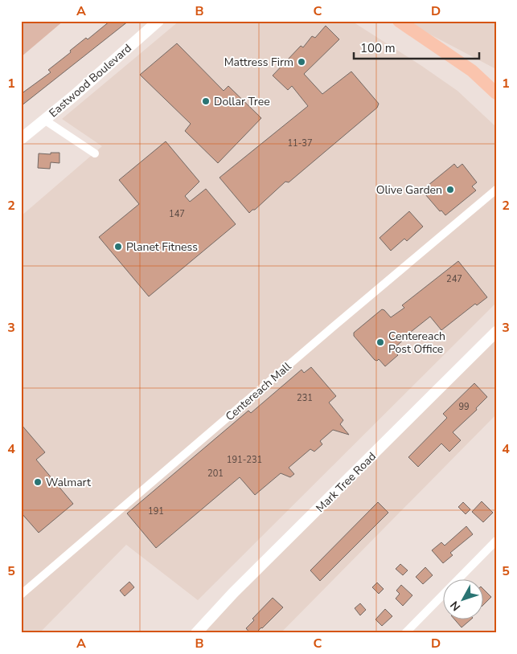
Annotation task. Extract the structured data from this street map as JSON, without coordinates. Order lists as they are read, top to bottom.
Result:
{
  "streets": {
    "street": ["Eastwood Boulevard", "Centereach Mall", "Mark Tree Road"]
  },
  "places": [
    "Mattress Firm",
    "Dollar Tree",
    "Olive Garden",
    "Planet Fitness",
    "Centereach Post Office",
    "Walmart"
  ],
  "house_numbers": [
    "11-37",
    "147",
    "247",
    "231",
    "99",
    "191-231",
    "201",
    "191"
  ],
  "scale_bar": "100 m",
  "north": "bottom left",
  "grid": {
    "columns": [
      "A",
      "B",
      "C",
      "D"
    ],
    "rows": [
      "1",
      "2",
      "3",
      "4",
      "5"
    ]
  }
}
